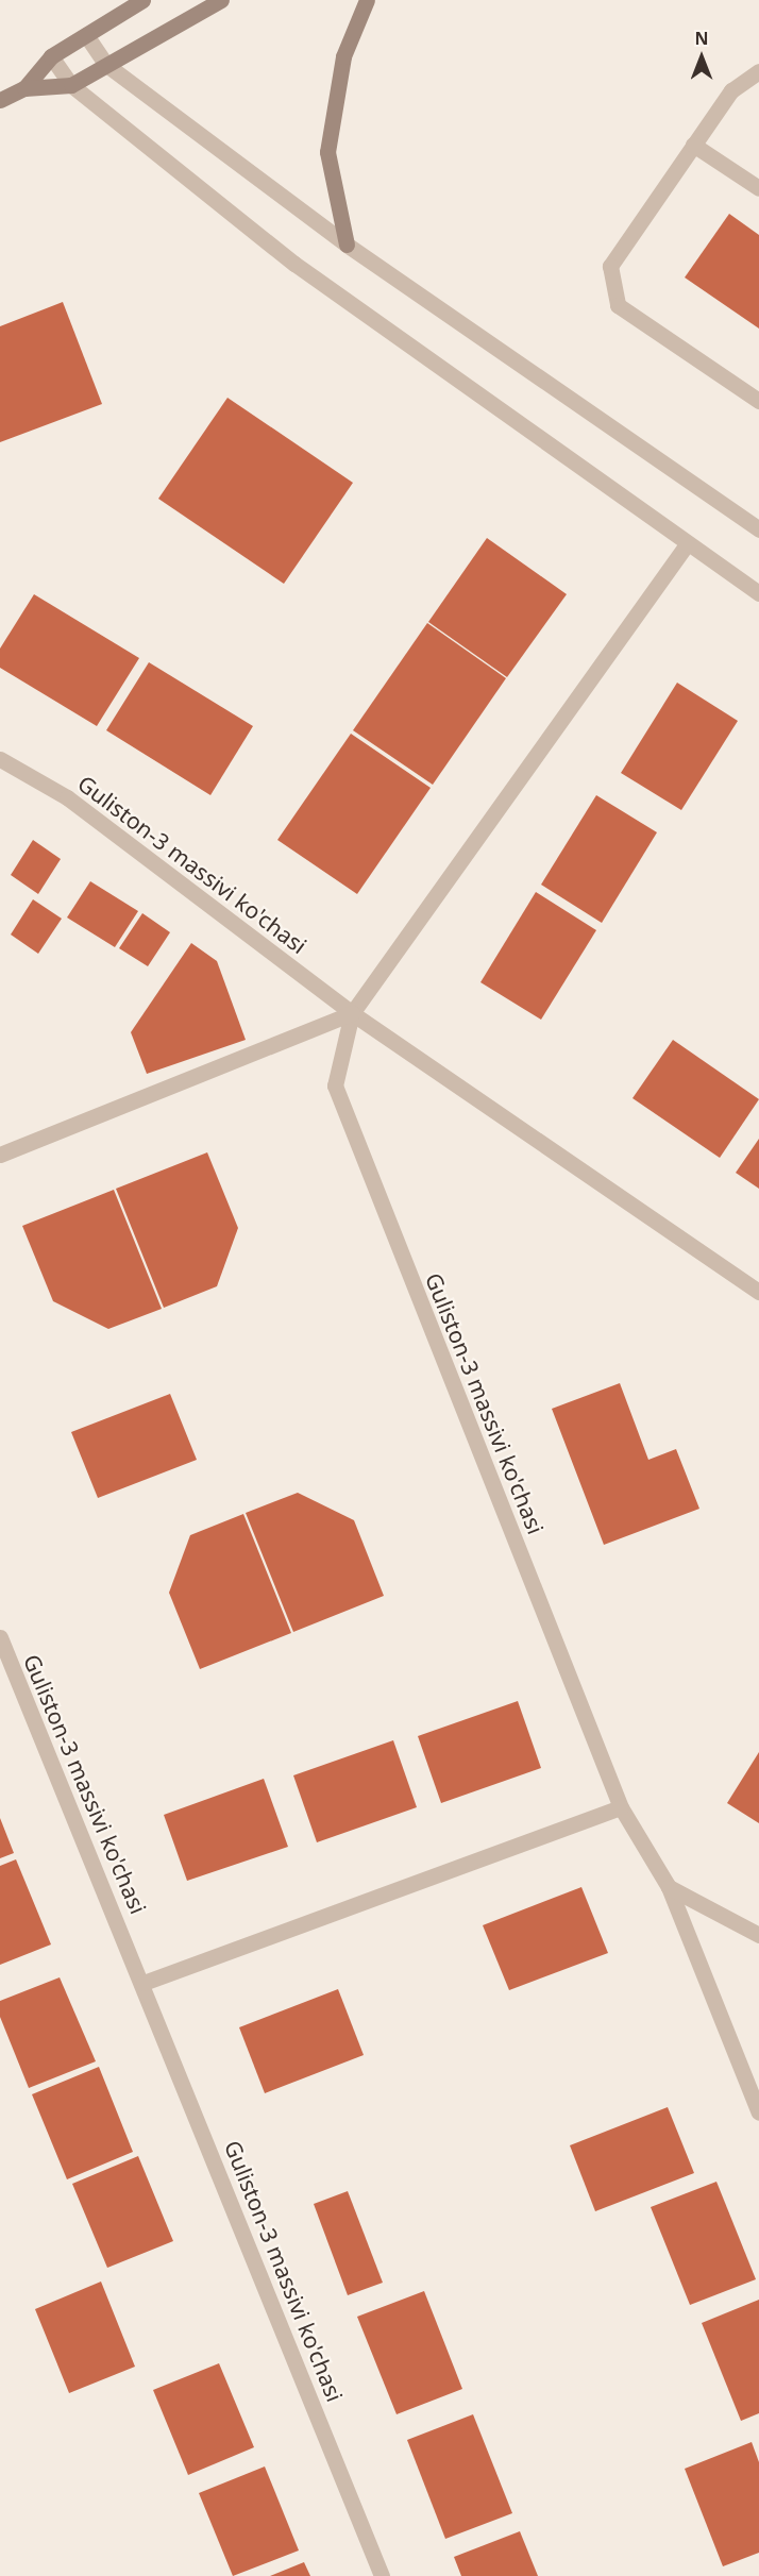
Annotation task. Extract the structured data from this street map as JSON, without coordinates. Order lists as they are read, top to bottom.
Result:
{
  "streets": {
    "street": ["Guliston-3 massivi ko'chasi"]
  },
  "north": "top"
}
